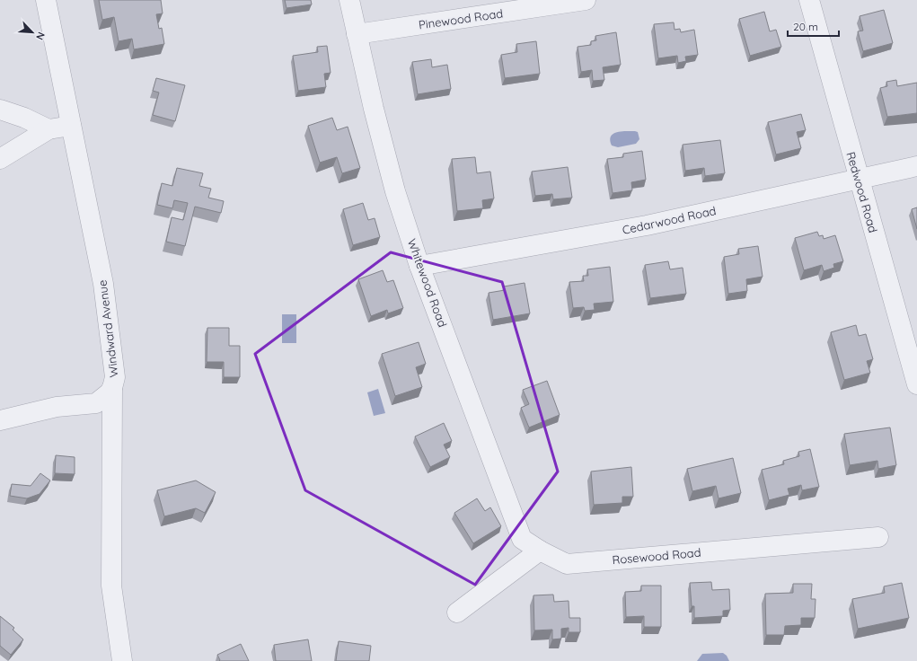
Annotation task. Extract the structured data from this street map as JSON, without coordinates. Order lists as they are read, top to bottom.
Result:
{
  "streets": {
    "street": [
      "Pinewood Road",
      "Redwood Road",
      "Cedarwood Road",
      "Whitewood Road",
      "Windward Avenue",
      "Rosewood Road"
    ]
  },
  "crossings": [
    ["Pinewood Road", "Whitewood Road"],
    ["Redwood Road", "Cedarwood Road"],
    ["Cedarwood Road", "Whitewood Road"],
    ["Whitewood Road", "Rosewood Road"]
  ],
  "scale_bar": "20 m",
  "north": "bottom right"
}
